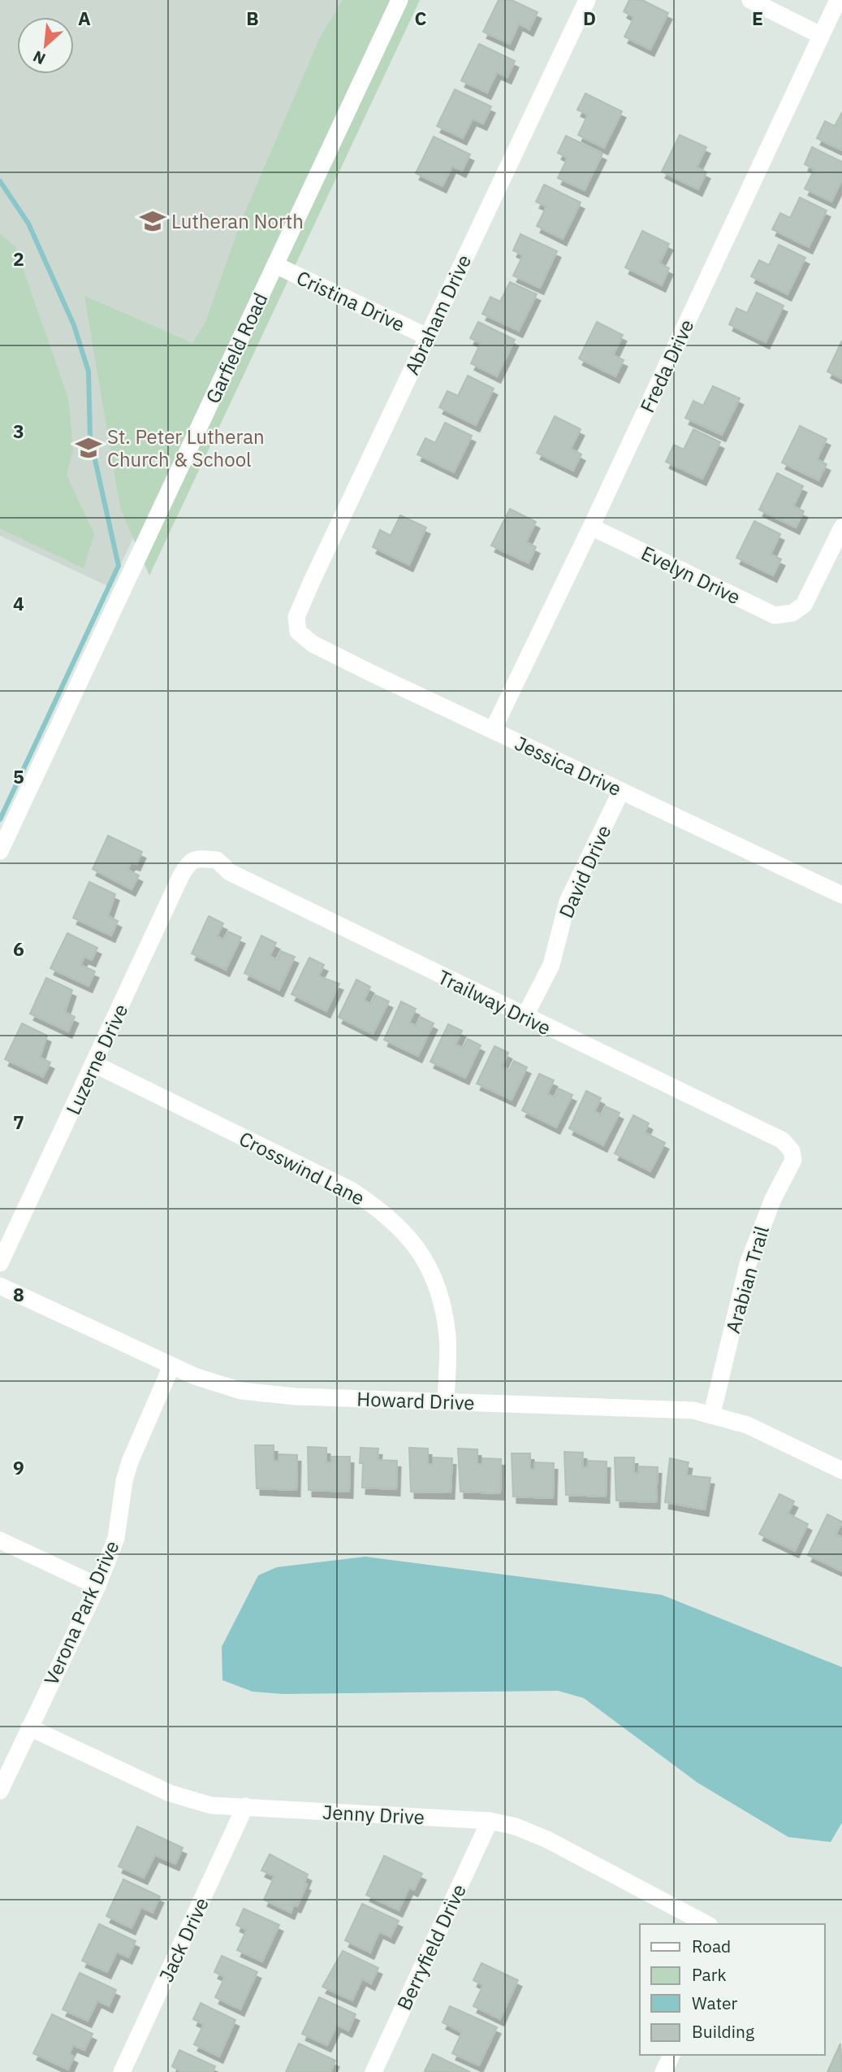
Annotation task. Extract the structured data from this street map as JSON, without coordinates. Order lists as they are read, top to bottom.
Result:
{
  "streets": {
    "street": [
      "Cristina Drive",
      "Abraham Drive",
      "Garfield Road",
      "Freda Drive",
      "Evelyn Drive",
      "Jessica Drive",
      "David Drive",
      "Trailway Drive",
      "Luzerne Drive",
      "Crosswind Lane",
      "Arabian Trail",
      "Howard Drive",
      "Verona Park Drive",
      "Jenny Drive",
      "Jack Drive",
      "Berryfield Drive"
    ]
  },
  "crossings": [
    ["Cristina Drive", "Abraham Drive"],
    ["Cristina Drive", "Garfield Road"],
    ["Abraham Drive", "Jessica Drive"],
    ["Freda Drive", "Evelyn Drive"],
    ["Freda Drive", "Jessica Drive"],
    ["Jessica Drive", "David Drive"],
    ["David Drive", "Trailway Drive"],
    ["Trailway Drive", "Luzerne Drive"],
    ["Trailway Drive", "Arabian Trail"],
    ["Luzerne Drive", "Crosswind Lane"],
    ["Crosswind Lane", "Howard Drive"],
    ["Arabian Trail", "Howard Drive"],
    ["Howard Drive", "Verona Park Drive"],
    ["Verona Park Drive", "Jenny Drive"],
    ["Jenny Drive", "Jack Drive"],
    ["Jenny Drive", "Berryfield Drive"]
  ],
  "places": {
    "school or university": ["Lutheran North", "St. Peter Lutheran Church & School"]
  },
  "legend": [
    "Road",
    "Park",
    "Water",
    "Building"
  ],
  "north": "bottom left",
  "grid": {
    "columns": [
      "A",
      "B",
      "C",
      "D",
      "E"
    ],
    "rows": [
      "2",
      "3",
      "4",
      "5",
      "6",
      "7",
      "8",
      "9"
    ]
  }
}
